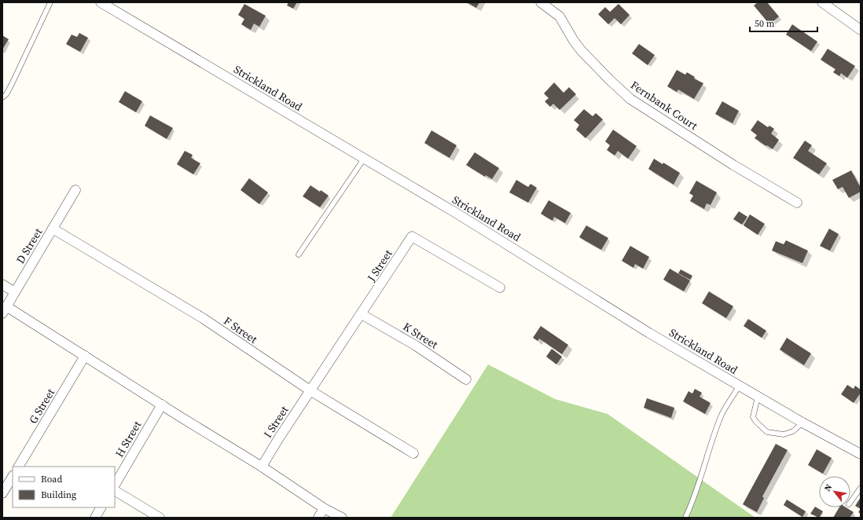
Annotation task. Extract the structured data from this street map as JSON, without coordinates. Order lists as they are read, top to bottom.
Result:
{
  "streets": {
    "street": [
      "Strickland Road",
      "Fernbank Court",
      "D Street",
      "J Street",
      "F Street",
      "K Street",
      "G Street",
      "I Street",
      "H Street"
    ]
  },
  "crossings": [
    ["D Street", "F Street"],
    ["J Street", "F Street"],
    ["J Street", "K Street"],
    ["J Street", "I Street"],
    ["F Street", "I Street"]
  ],
  "legend": ["Road", "Building"],
  "scale_bar": "50 m",
  "north": "top left"
}
